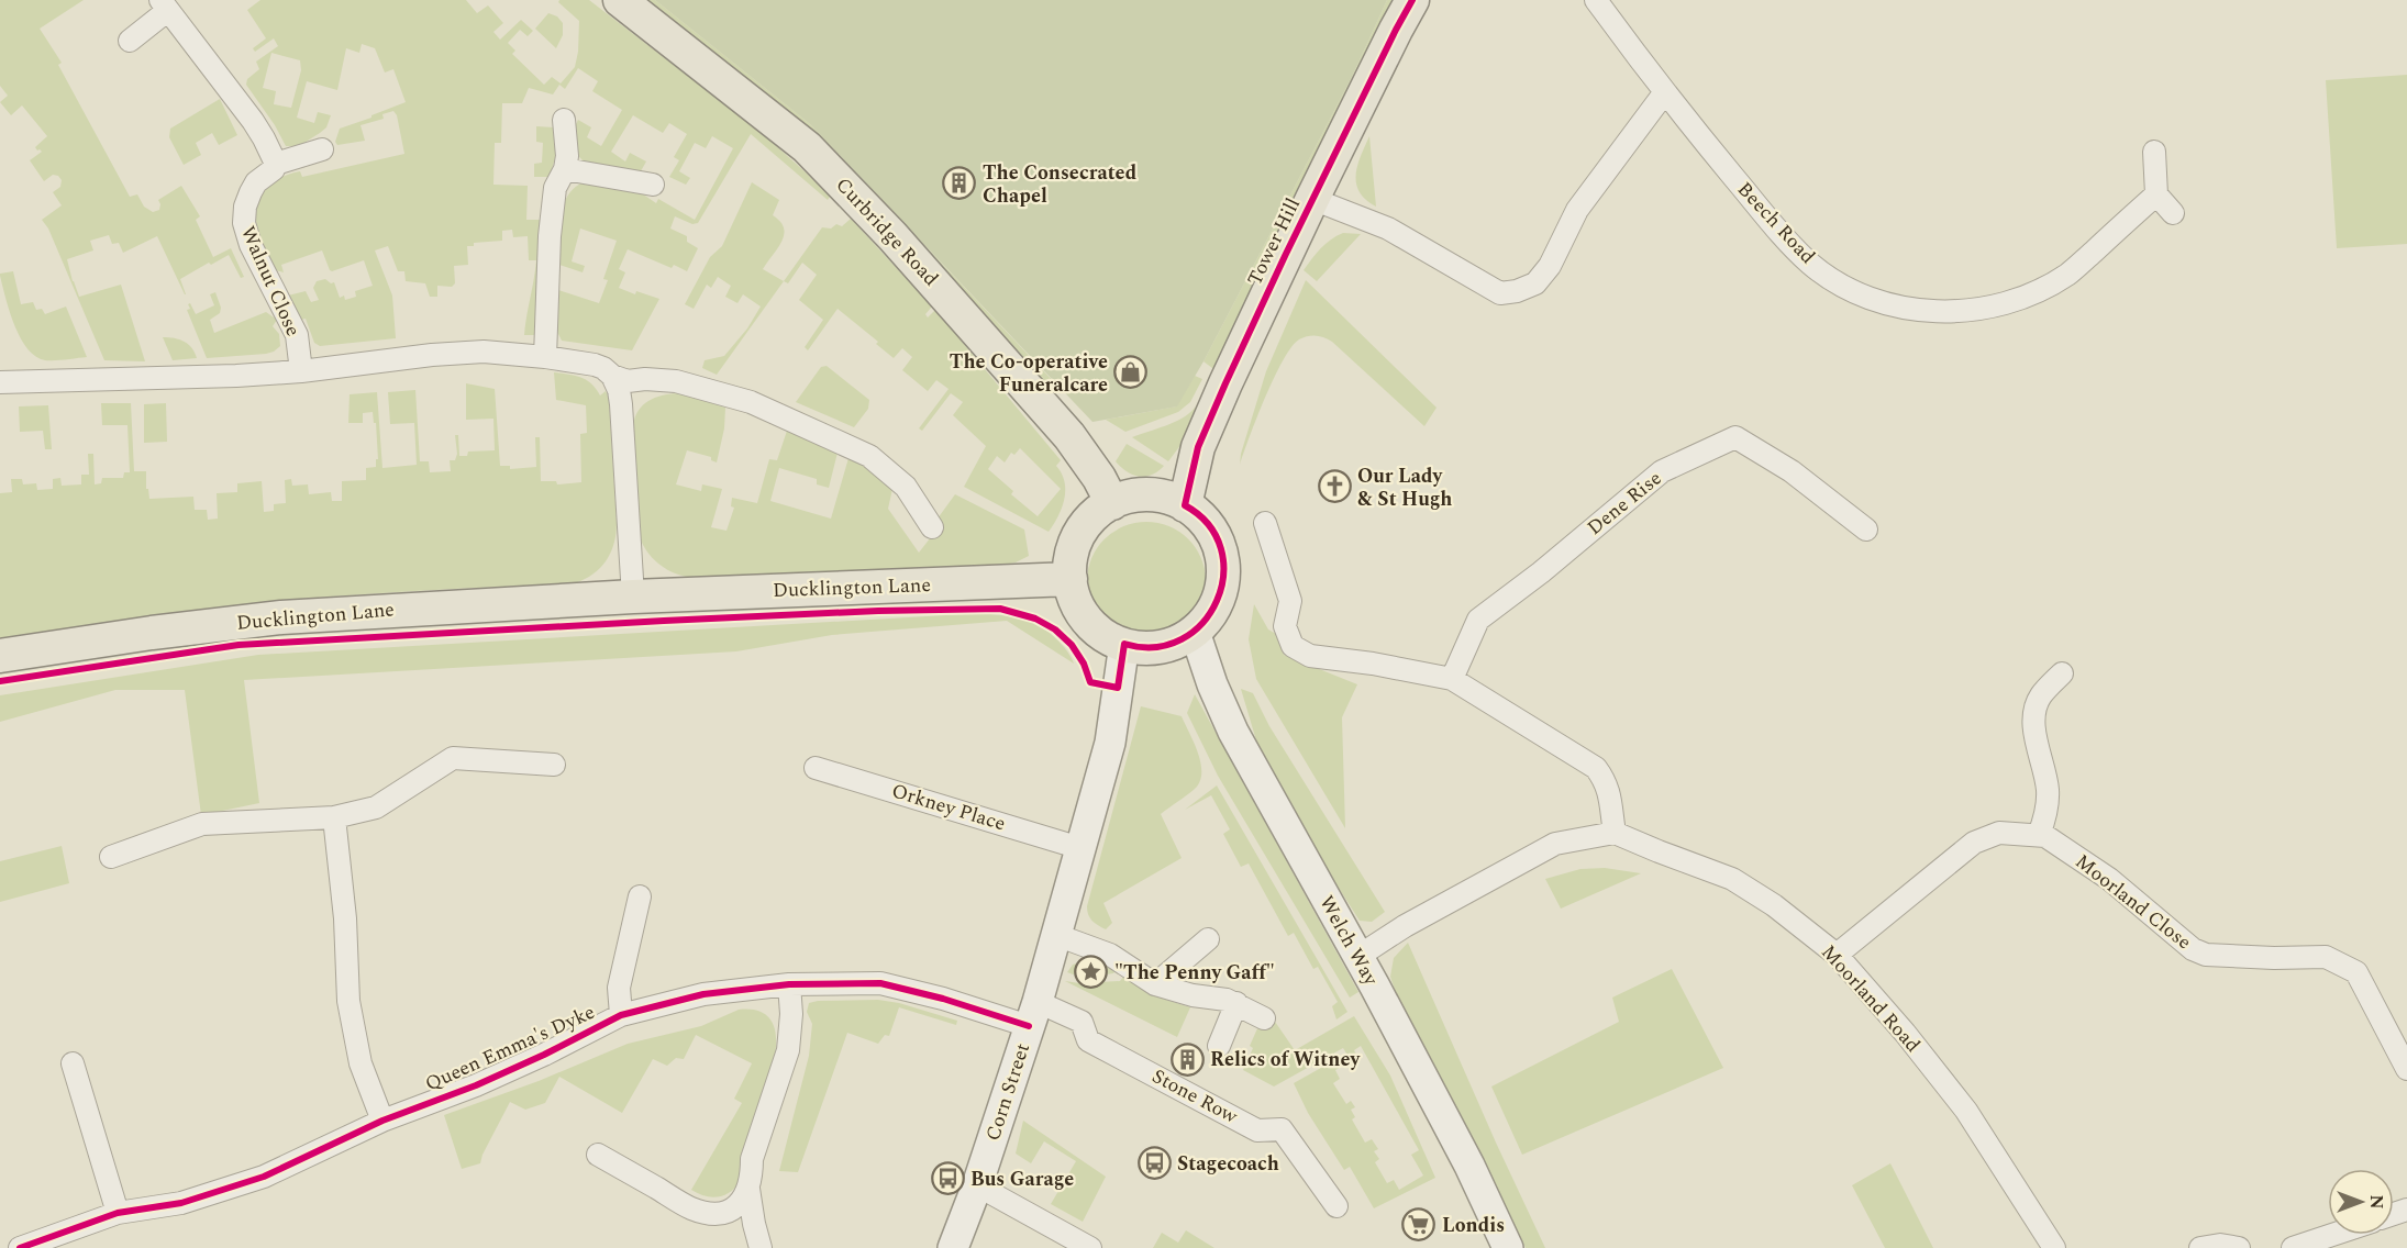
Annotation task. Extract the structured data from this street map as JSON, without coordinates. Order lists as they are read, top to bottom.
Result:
{
  "streets": {
    "main road": ["Curbridge Road", "Tower Hill", "Ducklington Lane"],
    "street": [
      "Beech Road",
      "Walnut Close",
      "Dene Rise",
      "Orkney Place",
      "Moorland Close",
      "Welch Way",
      "Moorland Road",
      "Queen Emma's Dyke",
      "Corn Street",
      "Stone Row"
    ]
  },
  "crossings": [
    ["Curbridge Road", "Tower Hill"],
    ["Curbridge Road", "Ducklington Lane"],
    ["Curbridge Road", "Welch Way"],
    ["Curbridge Road", "Corn Street"],
    ["Tower Hill", "Ducklington Lane"],
    ["Tower Hill", "Welch Way"],
    ["Tower Hill", "Corn Street"],
    ["Ducklington Lane", "Welch Way"],
    ["Ducklington Lane", "Corn Street"],
    ["Orkney Place", "Corn Street"],
    ["Moorland Close", "Moorland Road"],
    ["Welch Way", "Corn Street"],
    ["Queen Emma's Dyke", "Corn Street"],
    ["Queen Emma's Dyke", "Stone Row"],
    ["Corn Street", "Stone Row"]
  ],
  "places": {
    "building": ["The Consecrated Chapel", "Relics of Witney"],
    "shop": ["The Co-operative Funeralcare"],
    "church": ["Our Lady & St Hugh"],
    "place": ["\"The Penny Gaff\""],
    "bus stop": ["Stagecoach", "Bus Garage"],
    "supermarket": ["Londis"]
  },
  "north": "right"
}
